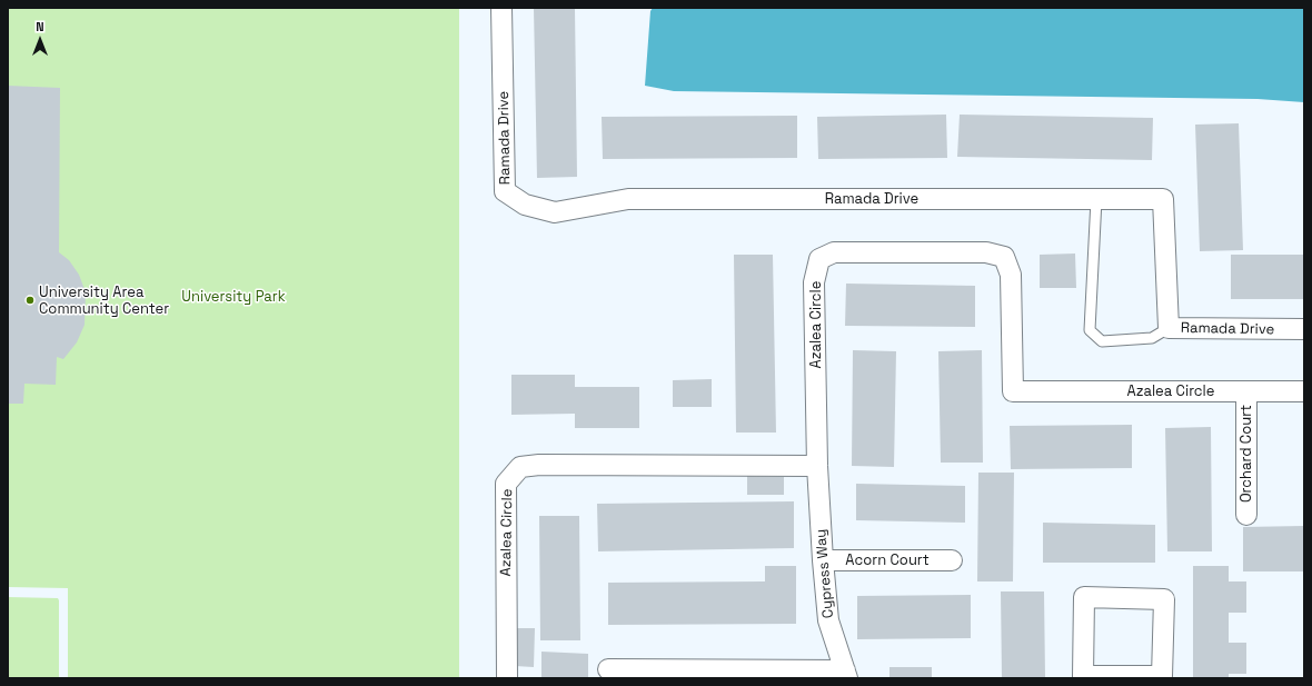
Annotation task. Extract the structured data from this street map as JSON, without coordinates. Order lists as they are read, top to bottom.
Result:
{
  "streets": {
    "street": [
      "Ramada Drive",
      "Azalea Circle",
      "Orchard Court",
      "Acorn Court",
      "Cypress Way"
    ]
  },
  "crossings": [
    ["Azalea Circle", "Orchard Court"],
    ["Azalea Circle", "Cypress Way"],
    ["Acorn Court", "Cypress Way"]
  ],
  "parks": ["University Park"],
  "places": ["University Area Community Center"],
  "north": "top"
}
